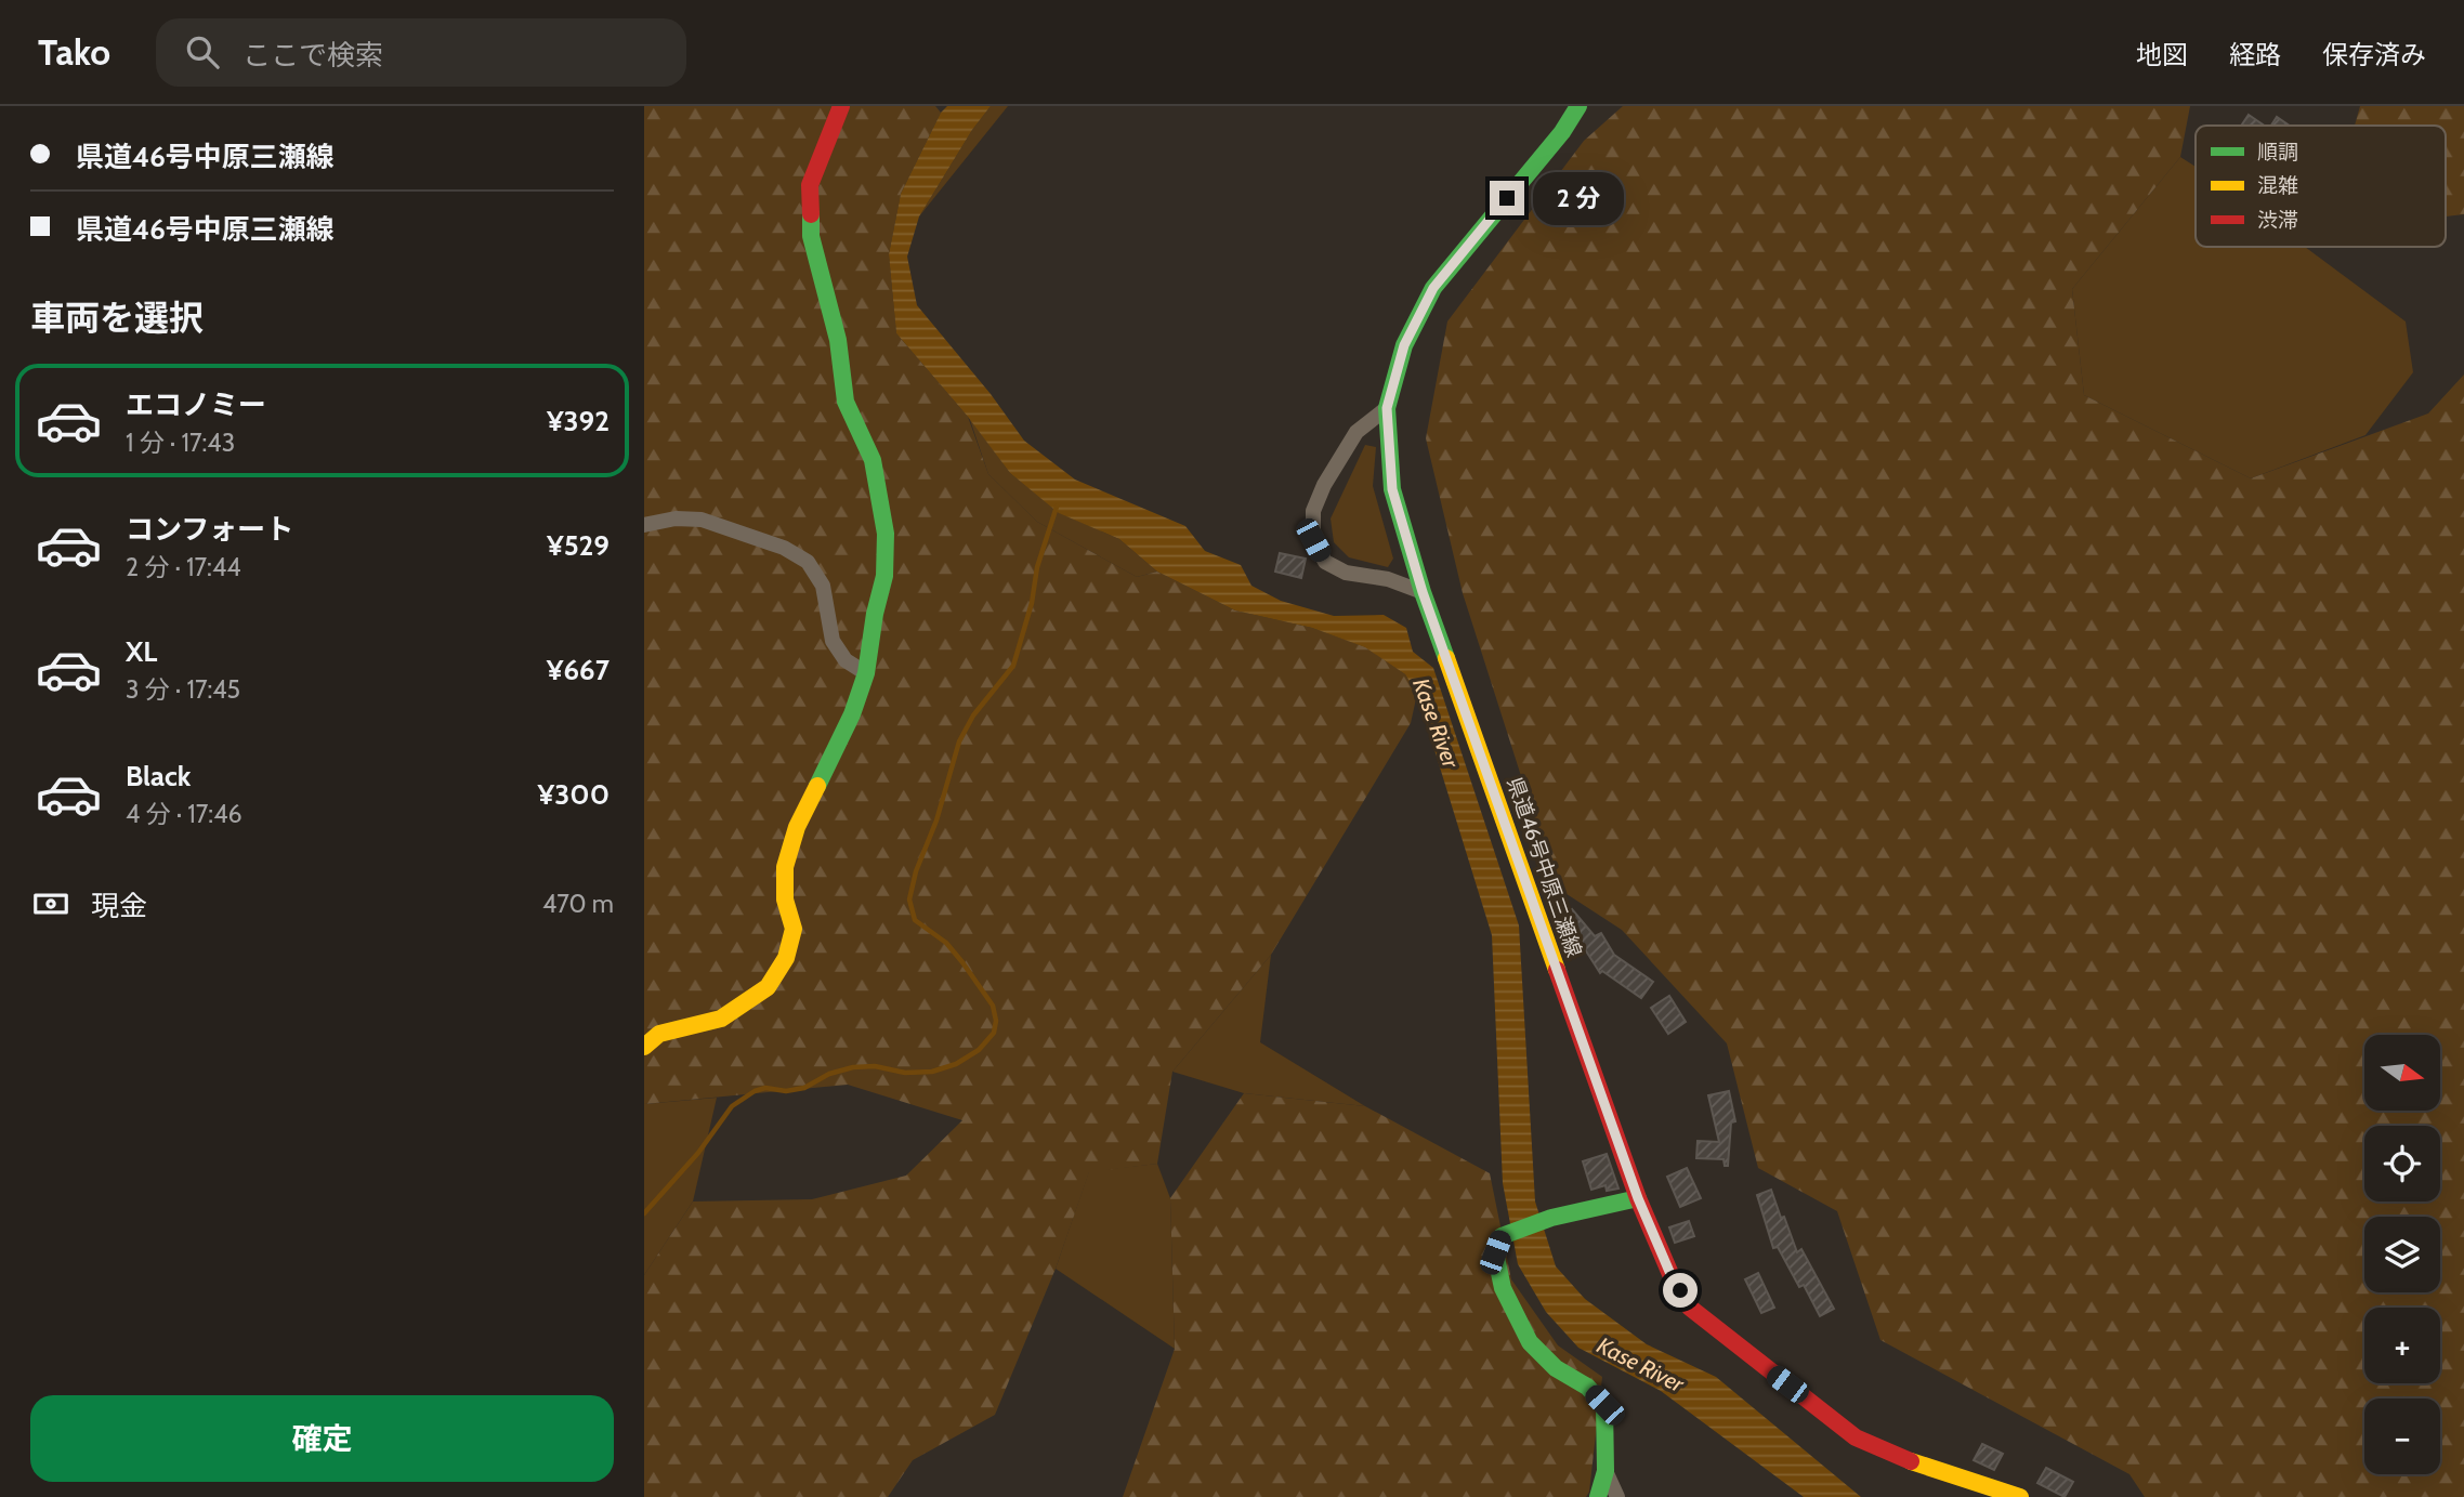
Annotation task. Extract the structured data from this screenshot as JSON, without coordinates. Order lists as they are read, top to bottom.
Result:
{
  "streets": {
    "main road": ["県道46号中原三瀬線"]
  },
  "water": ["Kase River"],
  "legend": ["順調", "混雑", "渋滞"],
  "north": "right",
  "page": {
    "header": "Tako",
    "search": "ここで検索",
    "nav": ["地図", "経路", "保存済み"],
    "banner": ["県道46号中原三瀬線", "県道46号中原三瀬線"],
    "bubble": "2 分",
    "heading": "車両を選択",
    "list": [
      {
        "name": "エコノミー",
        "note": "1 分 · 17:43",
        "value": "¥392"
      },
      {
        "name": "コンフォート",
        "note": "2 分 · 17:44",
        "value": "¥529"
      },
      {
        "name": "XL",
        "note": "3 分 · 17:45",
        "value": "¥667"
      },
      {
        "name": "Black",
        "note": "4 分 · 17:46",
        "value": "¥300"
      }
    ],
    "pay": ["現金", "470 m"],
    "map_buttons": ["+", "−"],
    "buttons": "確定"
  }
}
